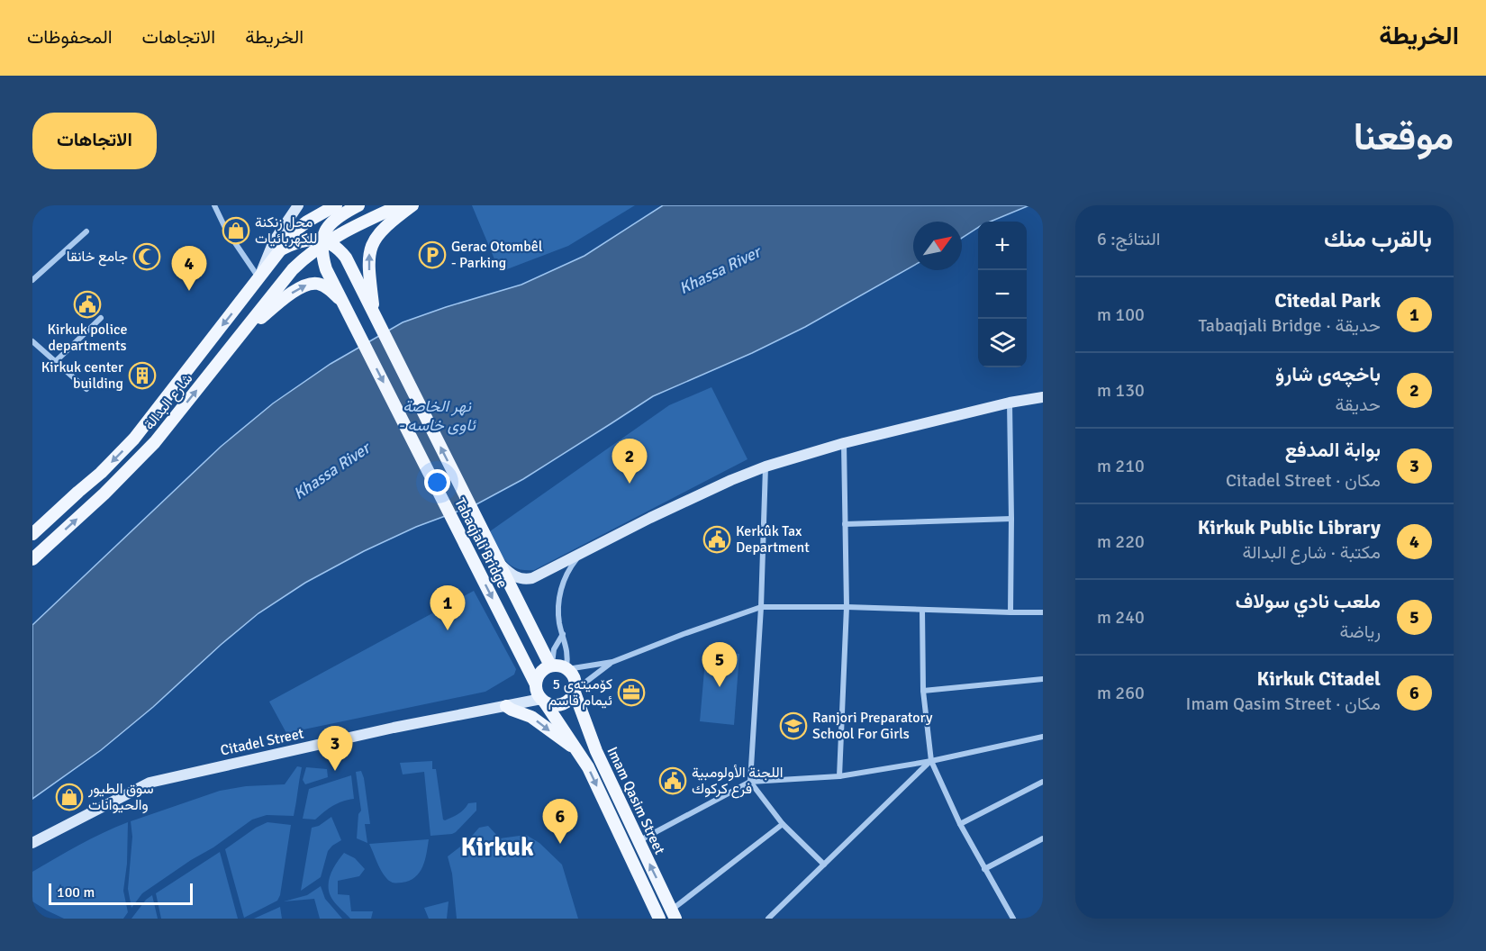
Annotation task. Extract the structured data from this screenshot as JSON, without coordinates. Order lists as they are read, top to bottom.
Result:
{
  "streets": {
    "main road": ["شارع البدالة", "Tabaqjali Bridge", "Imam Qasim Street"],
    "street": ["Citadel Street"]
  },
  "crossings": [
    ["شارع البدالة", "Tabaqjali Bridge"],
    ["Tabaqjali Bridge", "Citadel Street"],
    ["Tabaqjali Bridge", "Imam Qasim Street"],
    ["Citadel Street", "Imam Qasim Street"]
  ],
  "districts": ["Kirkuk"],
  "water": ["Khassa River", "نهر الخاصة - ئاوی خاسە"],
  "places": {
    "shop": ["محل زنكنة للكهربائيات", "سوق الطيور والحيوانات"],
    "parking": ["Gerac Otombêl - Parking"],
    "mosque": ["جامع خانقا"],
    "public building": ["Kirkuk police departments", "Kerkûk Tax Department", "اللجنة الأولومبية فرع كركوك"],
    "building": ["Kirkuk center building"],
    "office": ["کۆمیتەی 5 ئیمام قاسم"],
    "school or university": ["Ranjori Preparatory School For Girls"]
  },
  "scale_bar": "100 m",
  "north": "top right",
  "page": {
    "header": "الخريطة",
    "nav": ["الخريطة", "الاتجاهات", "المحفوظات"],
    "title": "موقعنا",
    "buttons": "الاتجاهات",
    "heading": ["بالقرب منك", "النتائج: 6"],
    "map_buttons": ["+", "−"],
    "pins": [
      "4",
      "2",
      "1",
      "5",
      "3",
      "6"
    ],
    "list": [
      {
        "mark": "1",
        "name": "Citedal Park",
        "note": "حديقة · Tabaqjali Bridge",
        "value": "100 m"
      },
      {
        "mark": "2",
        "name": "باخچەی شارۆ",
        "note": "حديقة",
        "value": "130 m"
      },
      {
        "mark": "3",
        "name": "بوابة المدفع",
        "note": "مكان · Citadel Street",
        "value": "210 m"
      },
      {
        "mark": "4",
        "name": "Kirkuk Public Library",
        "note": "مكتبة · شارع البدالة",
        "value": "220 m"
      },
      {
        "mark": "5",
        "name": "ملعب نادي سولاف",
        "note": "رياضة",
        "value": "240 m"
      },
      {
        "mark": "6",
        "name": "Kirkuk Citadel",
        "note": "مكان · Imam Qasim Street",
        "value": "260 m"
      }
    ],
    "scale": "100 m"
  }
}
